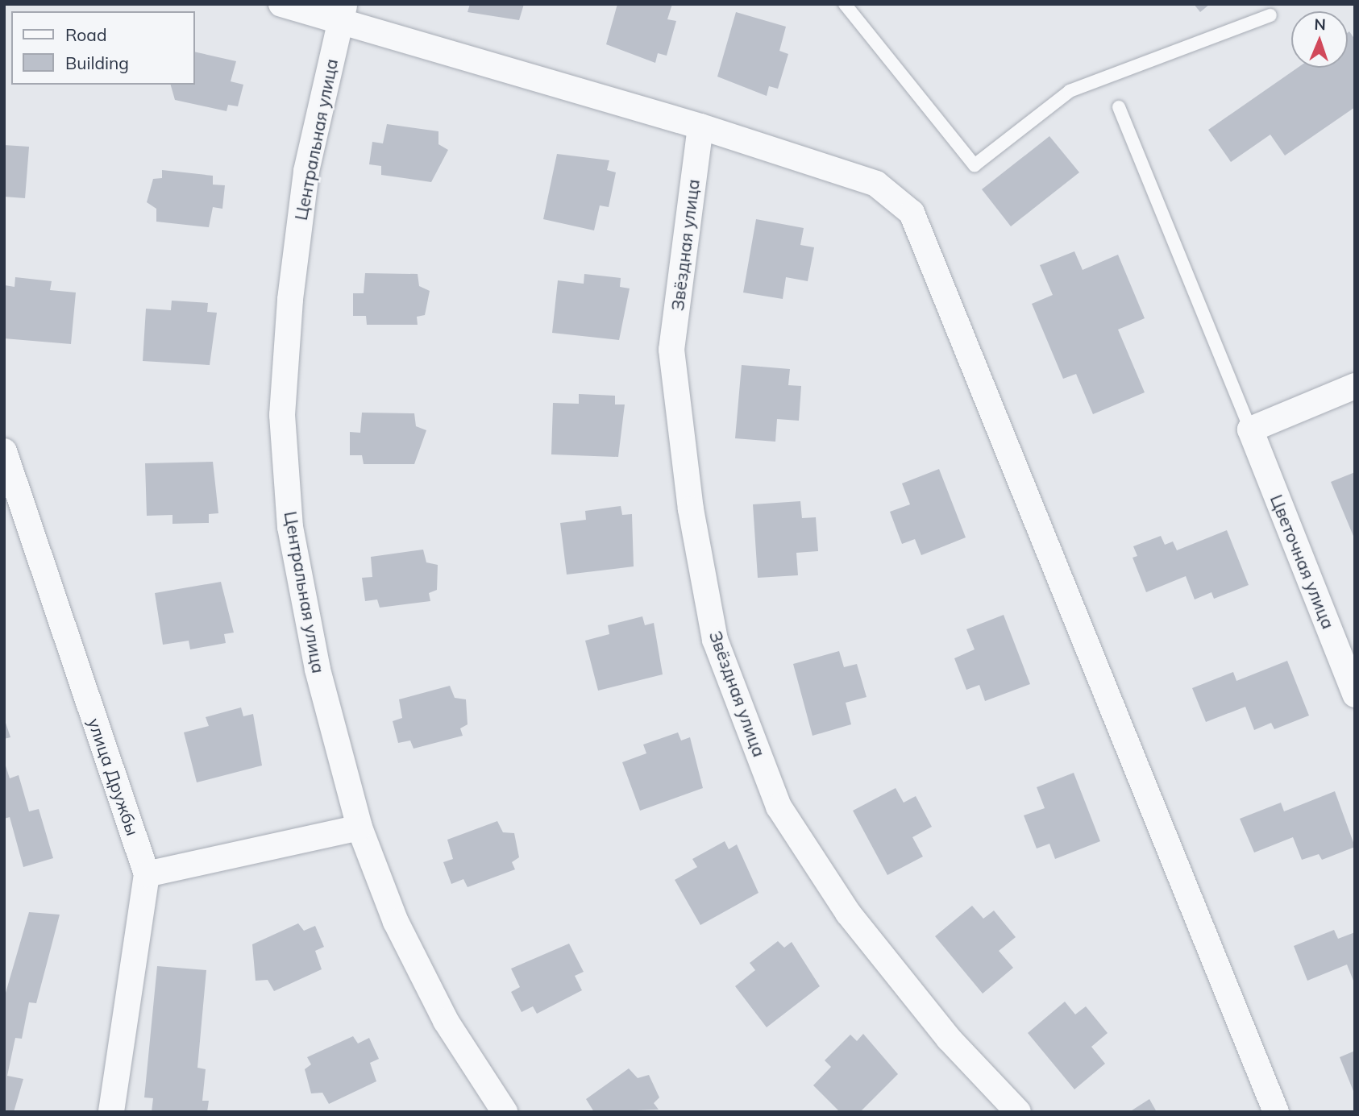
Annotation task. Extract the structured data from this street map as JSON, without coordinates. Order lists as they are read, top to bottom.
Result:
{
  "streets": {
    "street": [
      "Центральная улица",
      "Звёздная улица",
      "Цветочная улица",
      "улица Дружбы"
    ]
  },
  "legend": ["Road", "Building"],
  "north": "top"
}
